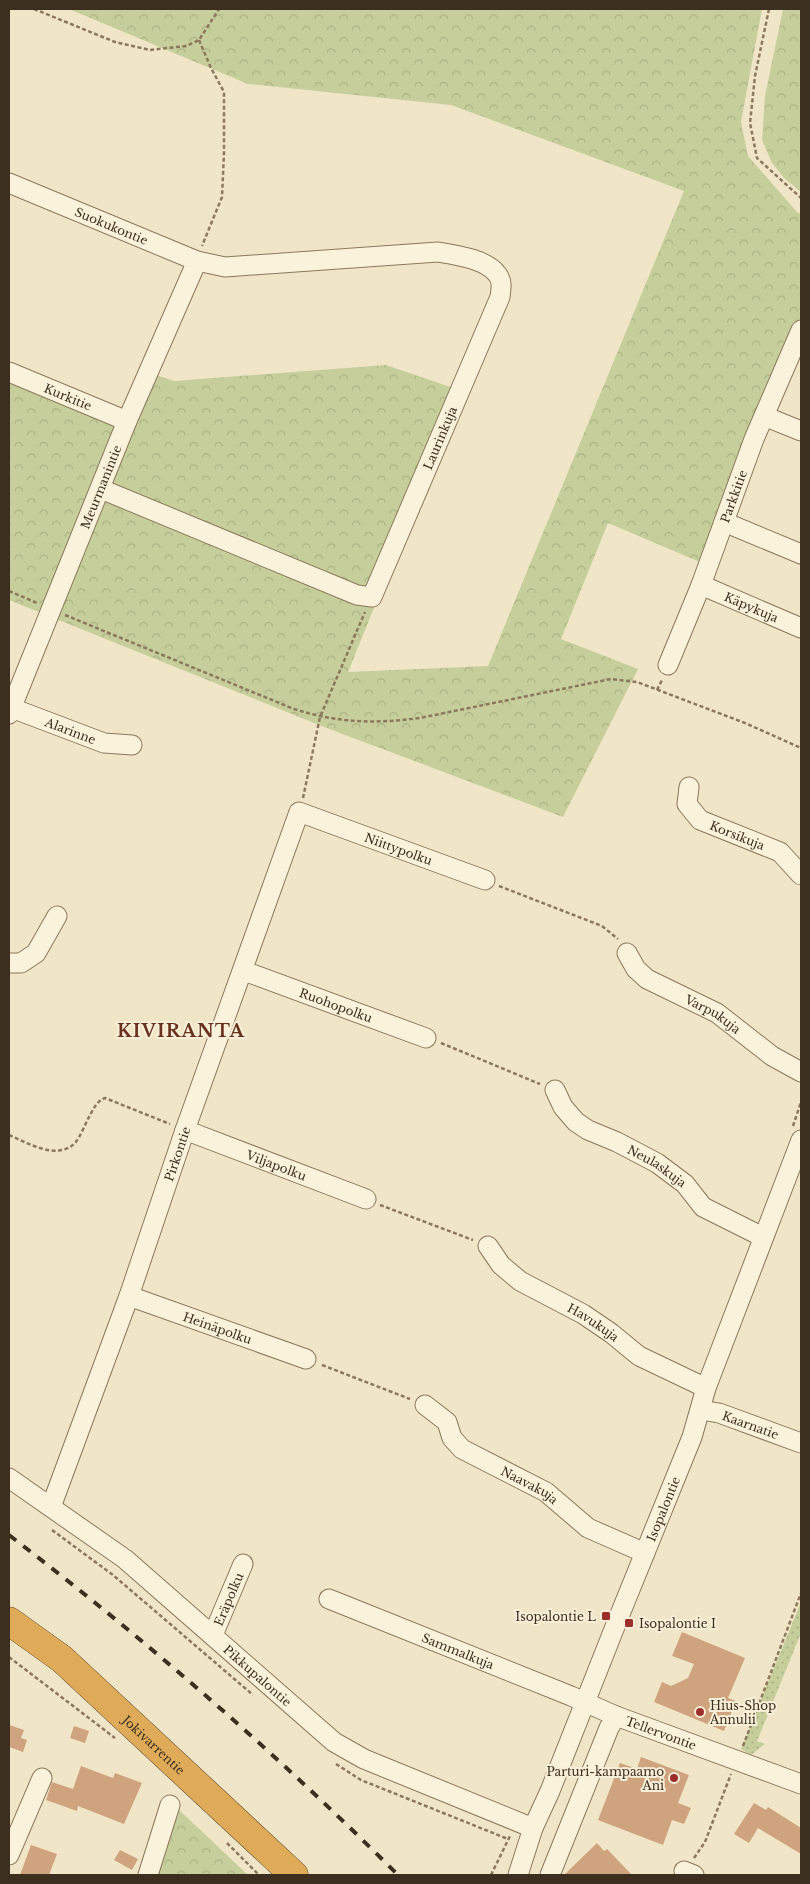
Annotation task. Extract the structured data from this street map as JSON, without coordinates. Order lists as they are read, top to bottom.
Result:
{
  "streets": {
    "highway": ["Jokivarrentie"],
    "street": [
      "Suokukontie",
      "Kurkitie",
      "Laurinkuja",
      "Meurmanintie",
      "Parkkitie",
      "Käpykuja",
      "Alarinne",
      "Korsikuja",
      "Niittypolku",
      "Ruohopolku",
      "Varpukuja",
      "Pirkontie",
      "Viljapolku",
      "Neulaskuja",
      "Havukuja",
      "Heinäpolku",
      "Kaarnatie",
      "Naavakuja",
      "Isopalontie",
      "Eräpolku",
      "Sammalkuja",
      "Pikkupalontie",
      "Tellervontie"
    ]
  },
  "crossings": [
    ["Suokukontie", "Laurinkuja"],
    ["Suokukontie", "Meurmanintie"],
    ["Kurkitie", "Meurmanintie"],
    ["Laurinkuja", "Meurmanintie"],
    ["Meurmanintie", "Alarinne"],
    ["Parkkitie", "Käpykuja"],
    ["Niittypolku", "Pirkontie"],
    ["Ruohopolku", "Pirkontie"],
    ["Pirkontie", "Viljapolku"],
    ["Pirkontie", "Heinäpolku"],
    ["Pirkontie", "Pikkupalontie"],
    ["Neulaskuja", "Isopalontie"],
    ["Havukuja", "Isopalontie"],
    ["Kaarnatie", "Isopalontie"],
    ["Naavakuja", "Isopalontie"],
    ["Isopalontie", "Sammalkuja"],
    ["Isopalontie", "Pikkupalontie"],
    ["Isopalontie", "Tellervontie"],
    ["Eräpolku", "Pikkupalontie"],
    ["Sammalkuja", "Tellervontie"]
  ],
  "districts": ["KIVIRANTA"],
  "places": {
    "transit": ["Isopalontie L", "Isopalontie I"],
    "other": ["Hius-Shop Annulii", "Parturi-kampaamo Ani"]
  }
}
